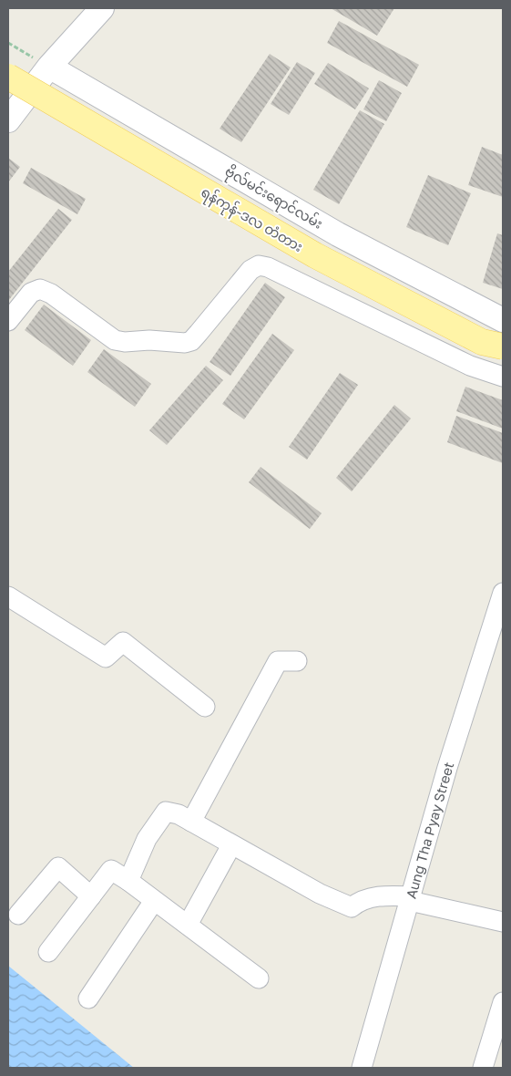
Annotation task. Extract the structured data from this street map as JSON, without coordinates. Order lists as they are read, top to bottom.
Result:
{
  "streets": {
    "main road": ["ရန်ကုန်-ဒလ တံတား"],
    "street": ["ဗိုလ်မင်းရောင်လမ်း", "Aung Tha Pyay Street"]
  }
}
